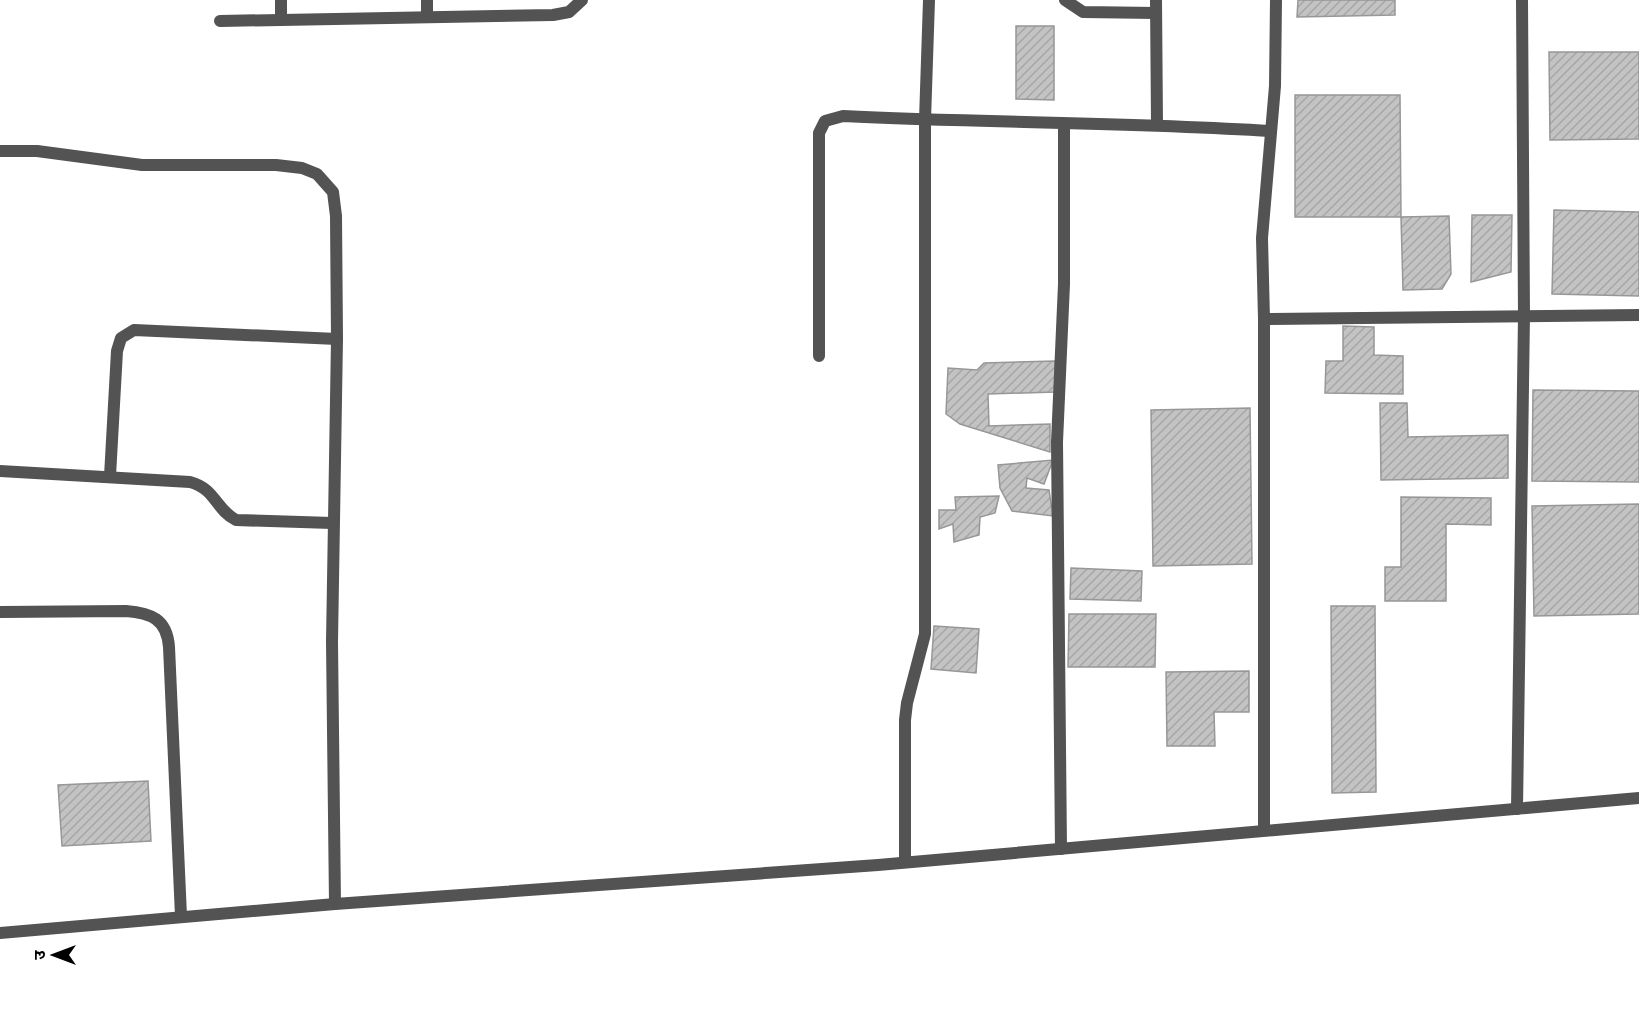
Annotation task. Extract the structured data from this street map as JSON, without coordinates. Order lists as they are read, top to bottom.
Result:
{
  "north": "left"
}
